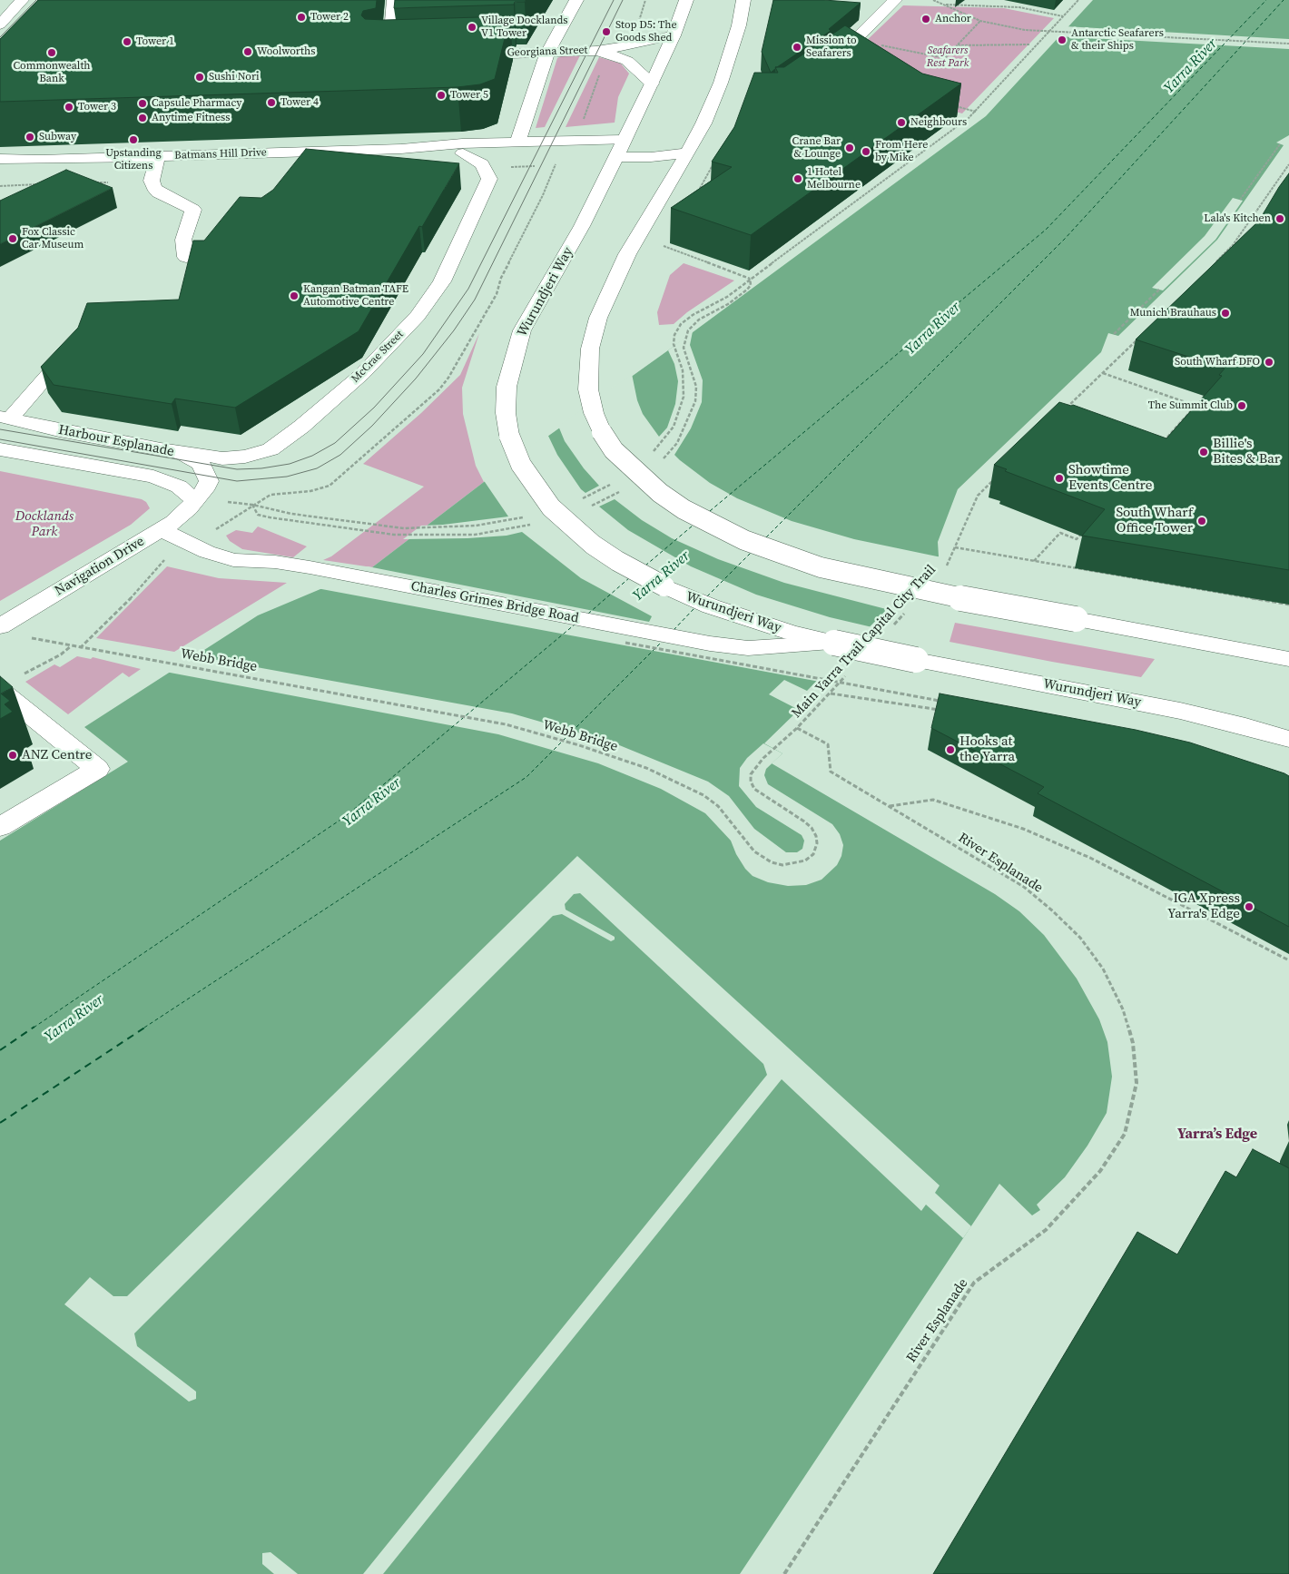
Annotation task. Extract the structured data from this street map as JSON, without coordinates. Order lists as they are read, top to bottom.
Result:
{
  "streets": {
    "main road": [
      "Georgiana Street",
      "Batmans Hill Drive",
      "Wurundjeri Way",
      "McCrae Street",
      "Harbour Esplanade",
      "Navigation Drive",
      "Charles Grimes Bridge Road"
    ],
    "path": ["Main Yarra Trail Capital City Trail", "Webb Bridge", "River Esplanade"]
  },
  "crossings": [
    ["Georgiana Street", "Wurundjeri Way"],
    ["Batmans Hill Drive", "Wurundjeri Way"],
    ["Batmans Hill Drive", "McCrae Street"],
    ["Wurundjeri Way", "Charles Grimes Bridge Road"],
    ["McCrae Street", "Harbour Esplanade"],
    ["Harbour Esplanade", "Navigation Drive"],
    ["Navigation Drive", "Charles Grimes Bridge Road"],
    ["Main Yarra Trail Capital City Trail", "Webb Bridge"],
    ["Main Yarra Trail Capital City Trail", "River Esplanade"]
  ],
  "districts": ["Yarra’s Edge"],
  "water": ["Yarra River"],
  "parks": ["Seafarers Rest Park", "Docklands Park"],
  "places": [
    "Tower 2",
    "Anchor",
    "Village Docklands V1 Tower",
    "Stop D5: The Goods Shed",
    "Antarctic Seafarers & their Ships",
    "Tower 1",
    "Mission to Seafarers",
    "Woolworths",
    "Commonwealth Bank",
    "Sushi Nori",
    "Tower 5",
    "Tower 4",
    "Capsule Pharmacy",
    "Tower 3",
    "Anytime Fitness",
    "Neighbours",
    "Subway",
    "Upstanding Citizens",
    "Crane Bar & Lounge",
    "From Here by Mike",
    "1 Hotel Melbourne",
    "Lala's Kitchen",
    "Fox Classic Car Museum",
    "Kangan Batman TAFE Automotive Centre",
    "Munich Brauhaus",
    "South Wharf DFO",
    "The Summit Club",
    "Billie's Bites & Bar",
    "Showtime Events Centre",
    "South Wharf Office Tower",
    "Hooks at the Yarra",
    "ANZ Centre",
    "IGA Xpress Yarra's Edge"
  ]
}
